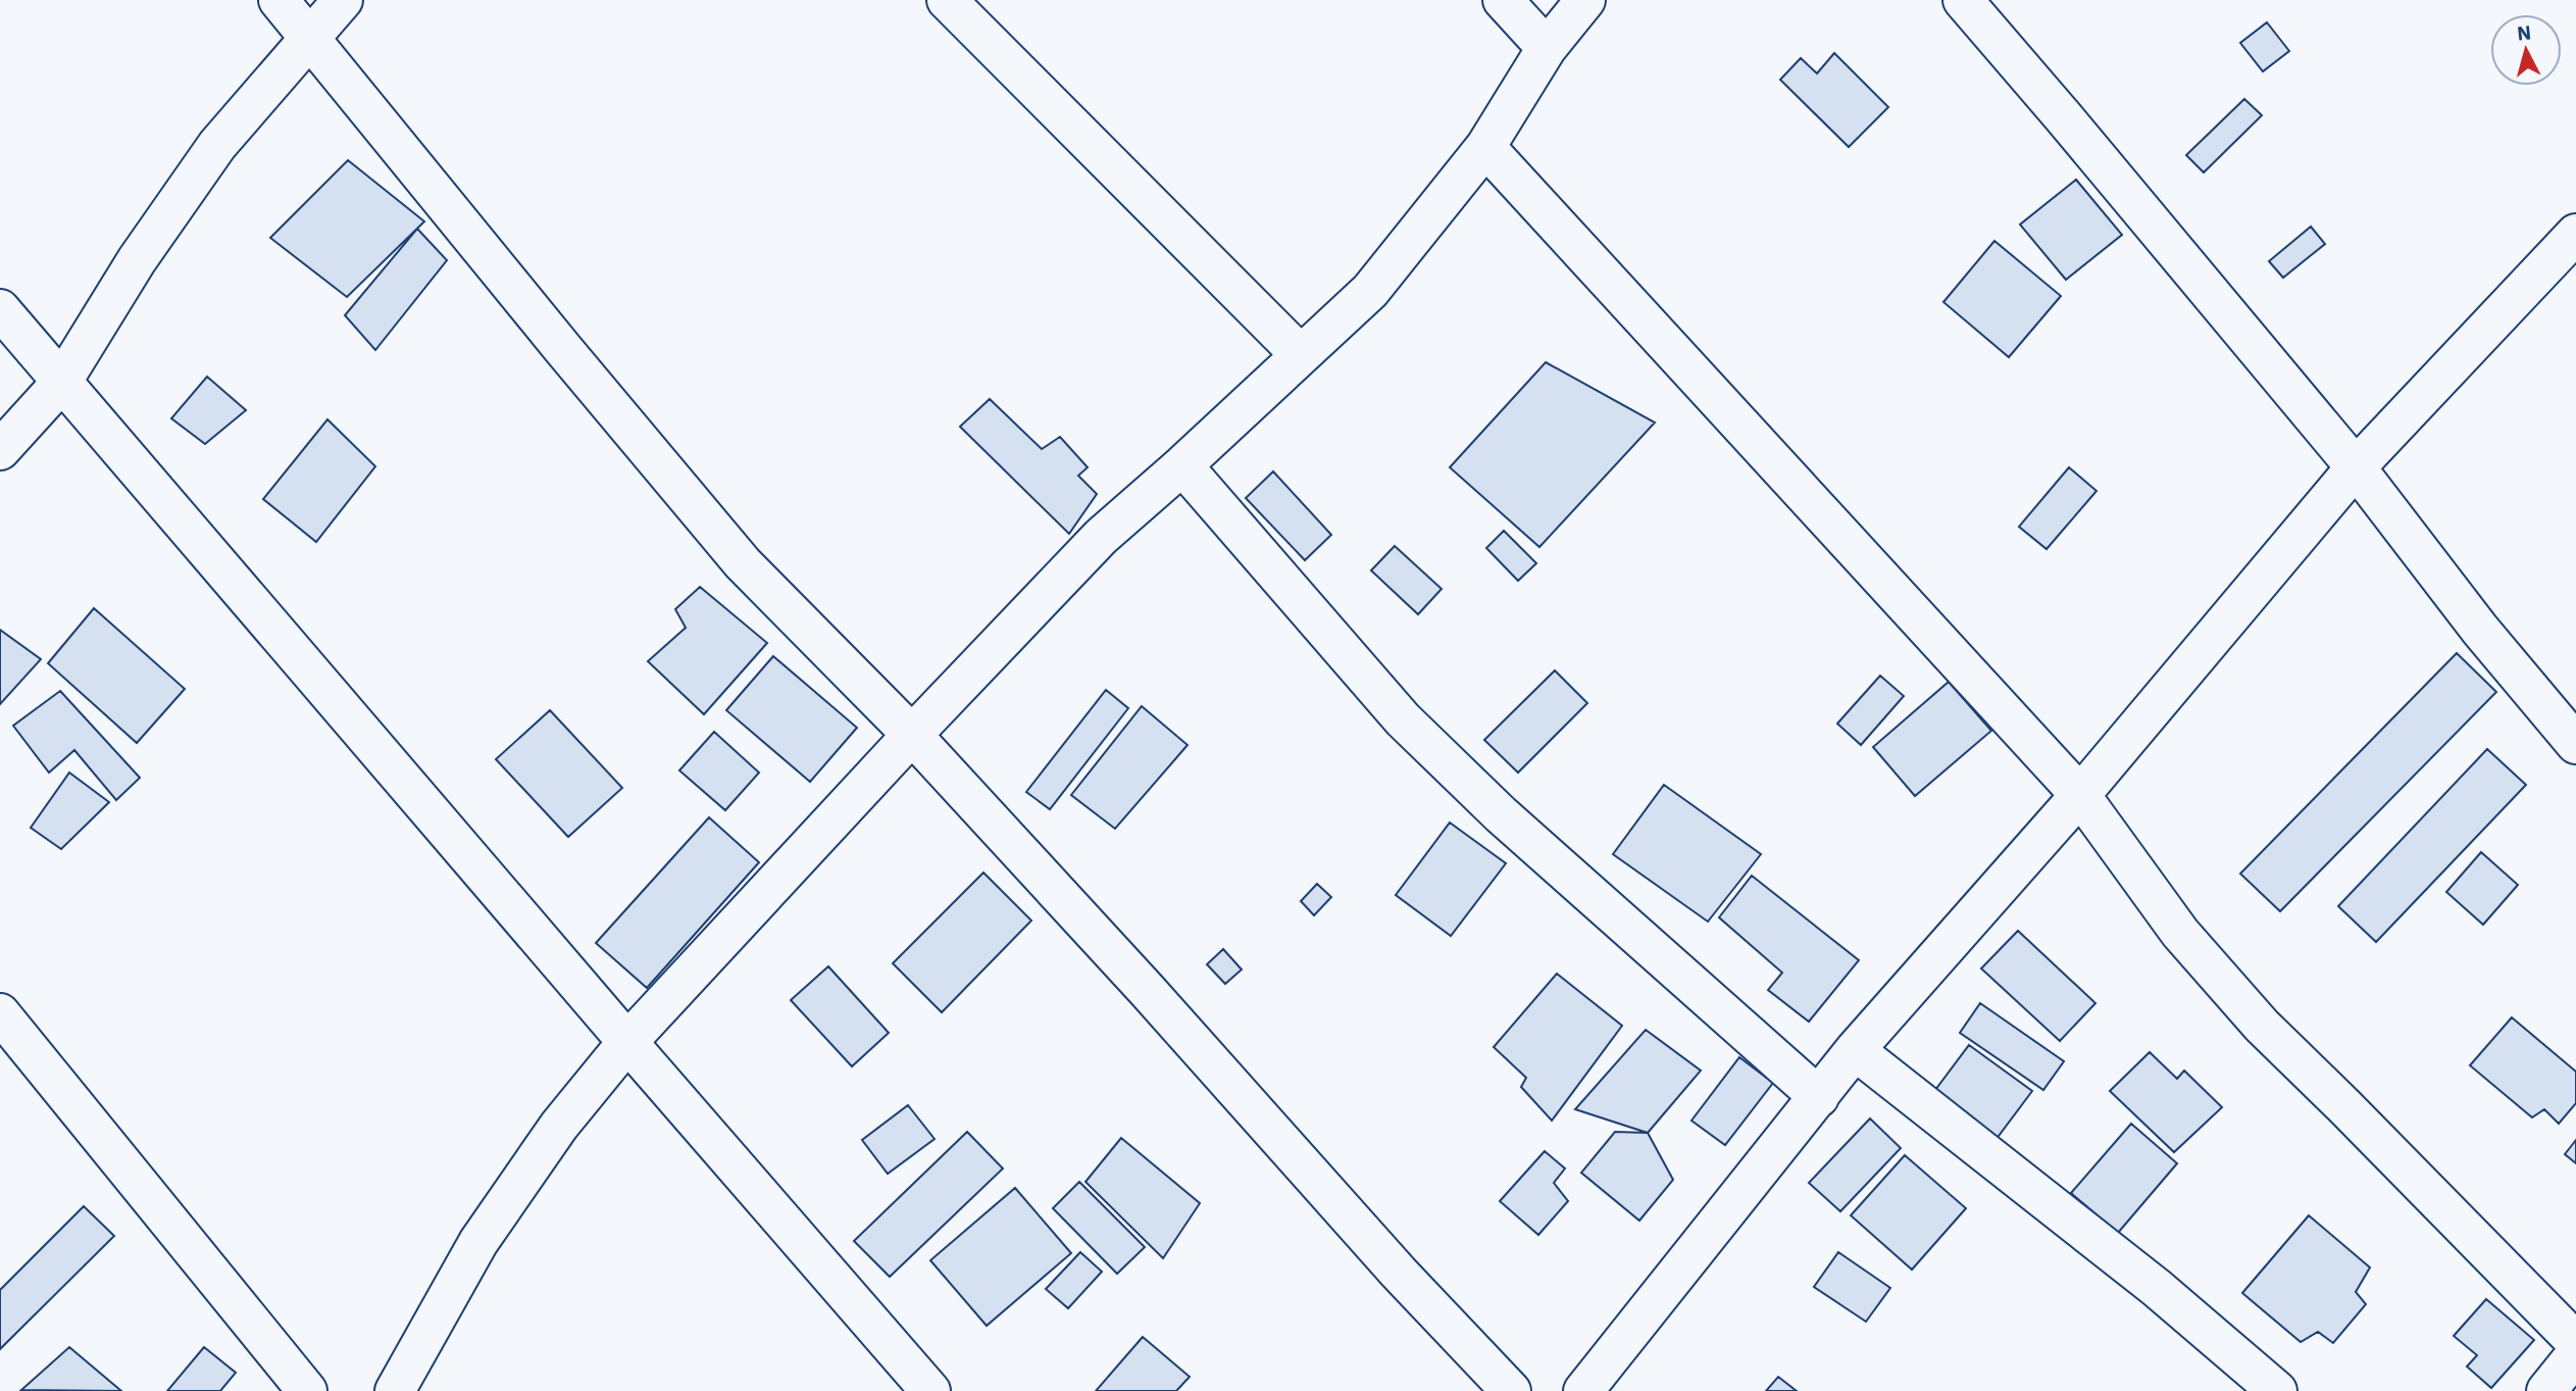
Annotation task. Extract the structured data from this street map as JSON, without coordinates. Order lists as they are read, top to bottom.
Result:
{
  "north": "top"
}
